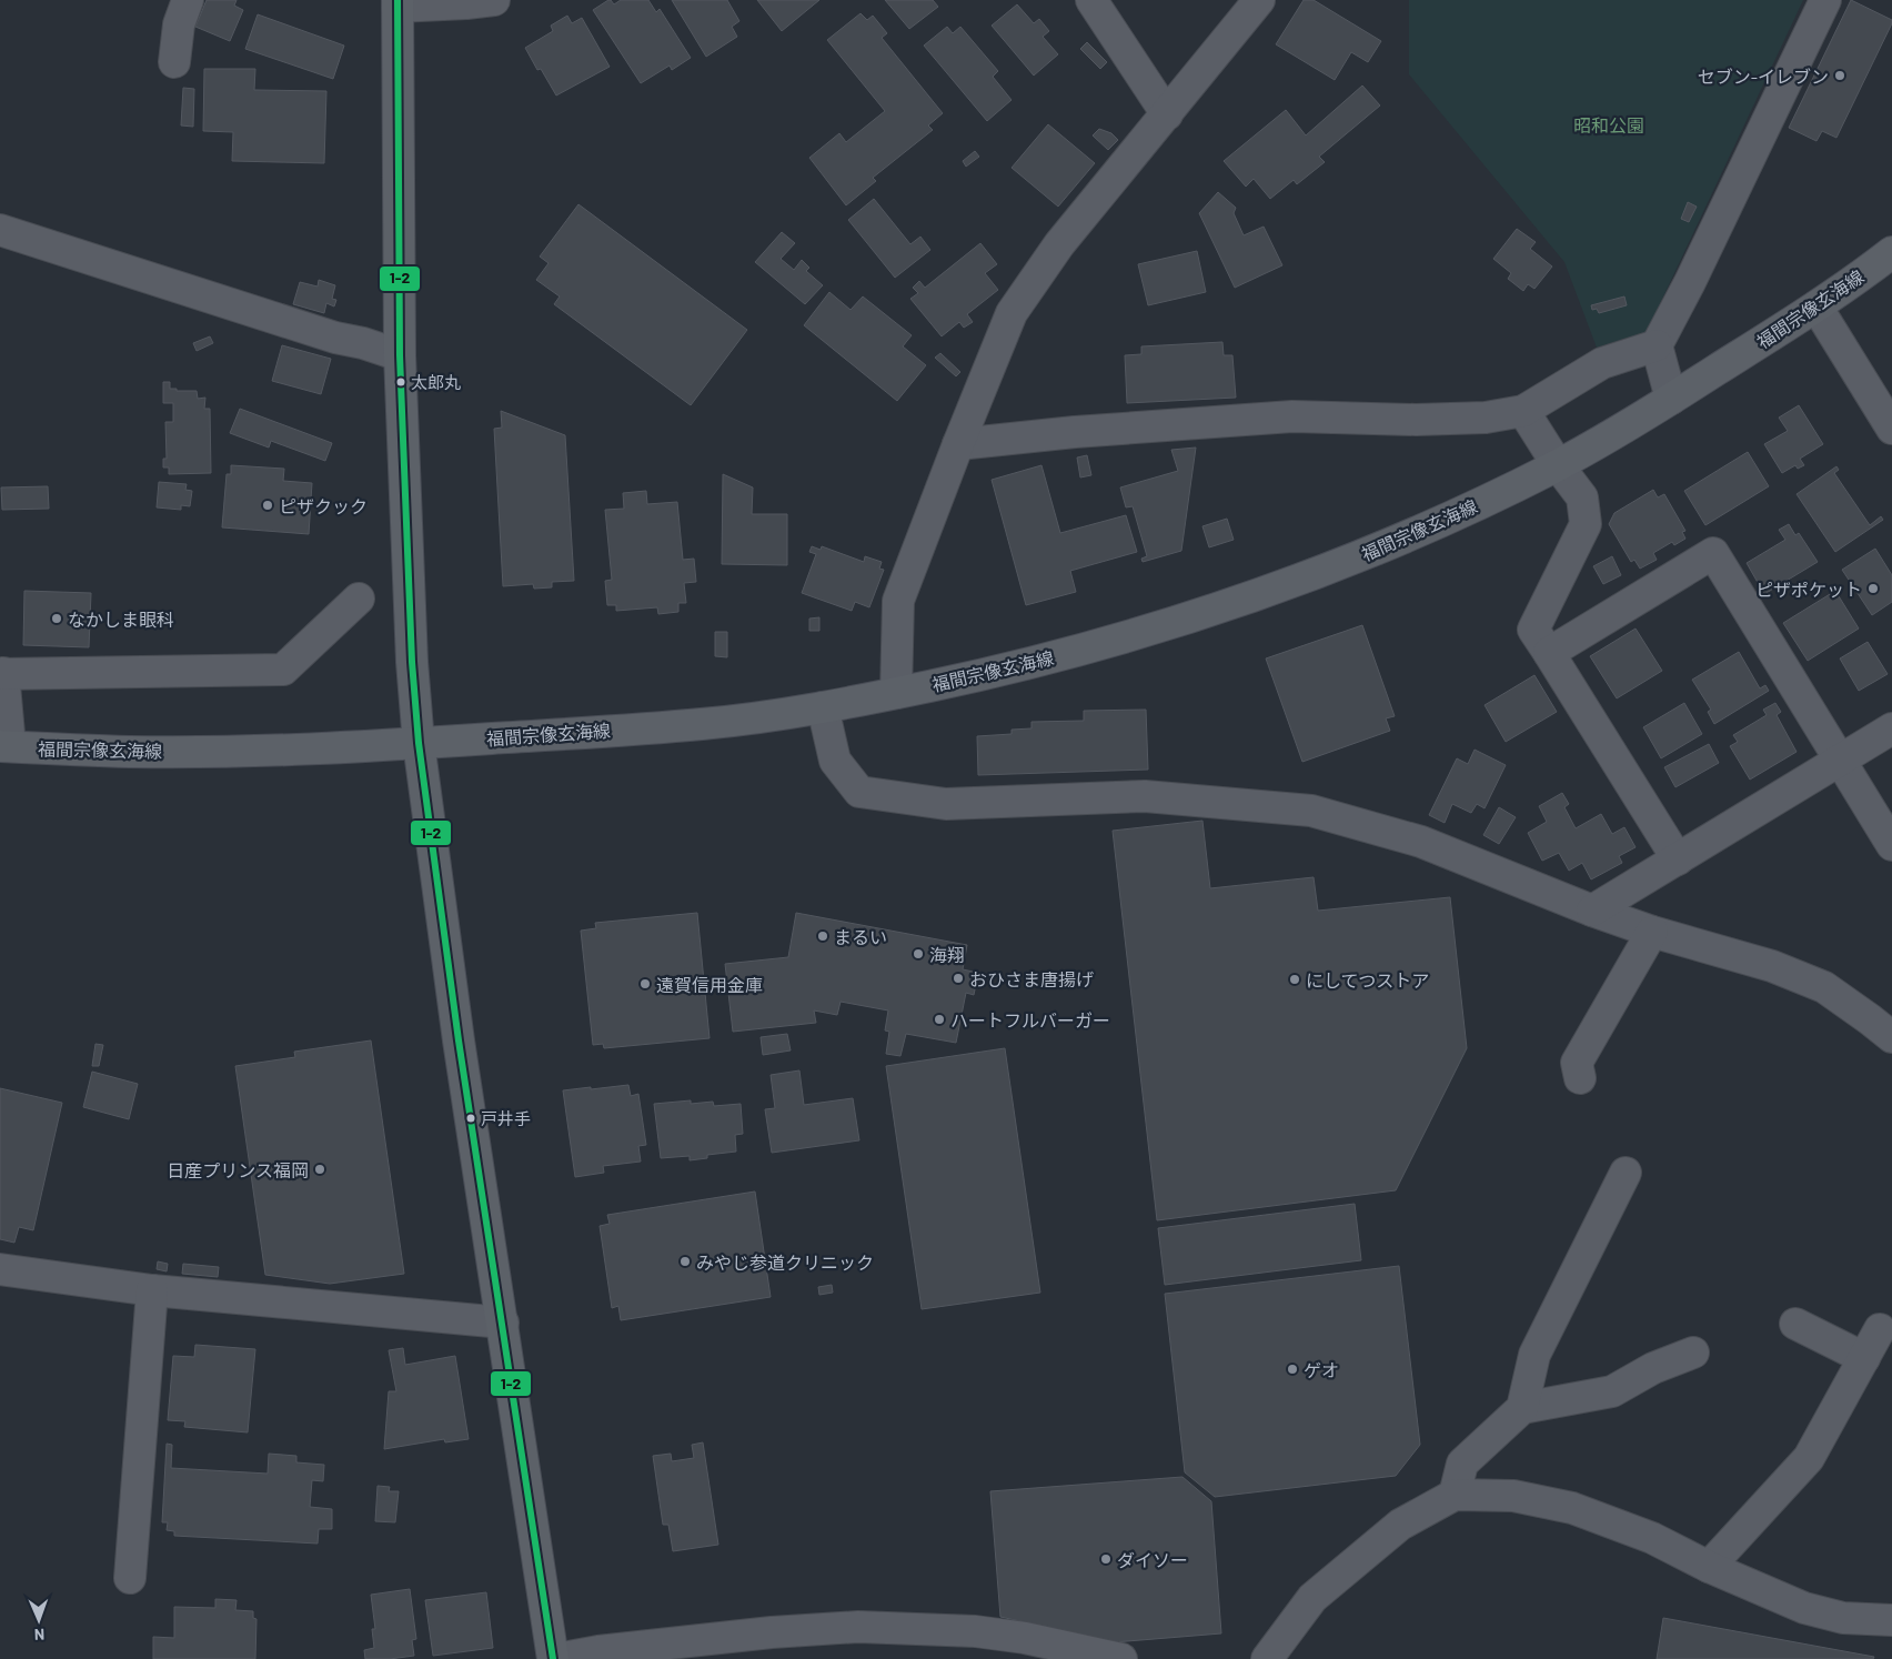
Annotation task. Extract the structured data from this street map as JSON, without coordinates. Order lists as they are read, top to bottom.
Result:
{
  "streets": {
    "main road": ["福間宗像玄海線"]
  },
  "parks": ["昭和公園"],
  "places": [
    "セブン-イレブン",
    "太郎丸",
    "ピザクック",
    "ピザポケット",
    "なかしま眼科",
    "まるい",
    "海翔",
    "おひさま唐揚げ",
    "にしてつストア",
    "遠賀信用金庫",
    "ハートフルバーガー",
    "戸井手",
    "日産プリンス福岡",
    "みやじ参道クリニック",
    "ゲオ",
    "ダイソー"
  ],
  "lines": ["transit line 1-2"],
  "north": "bottom"
}
